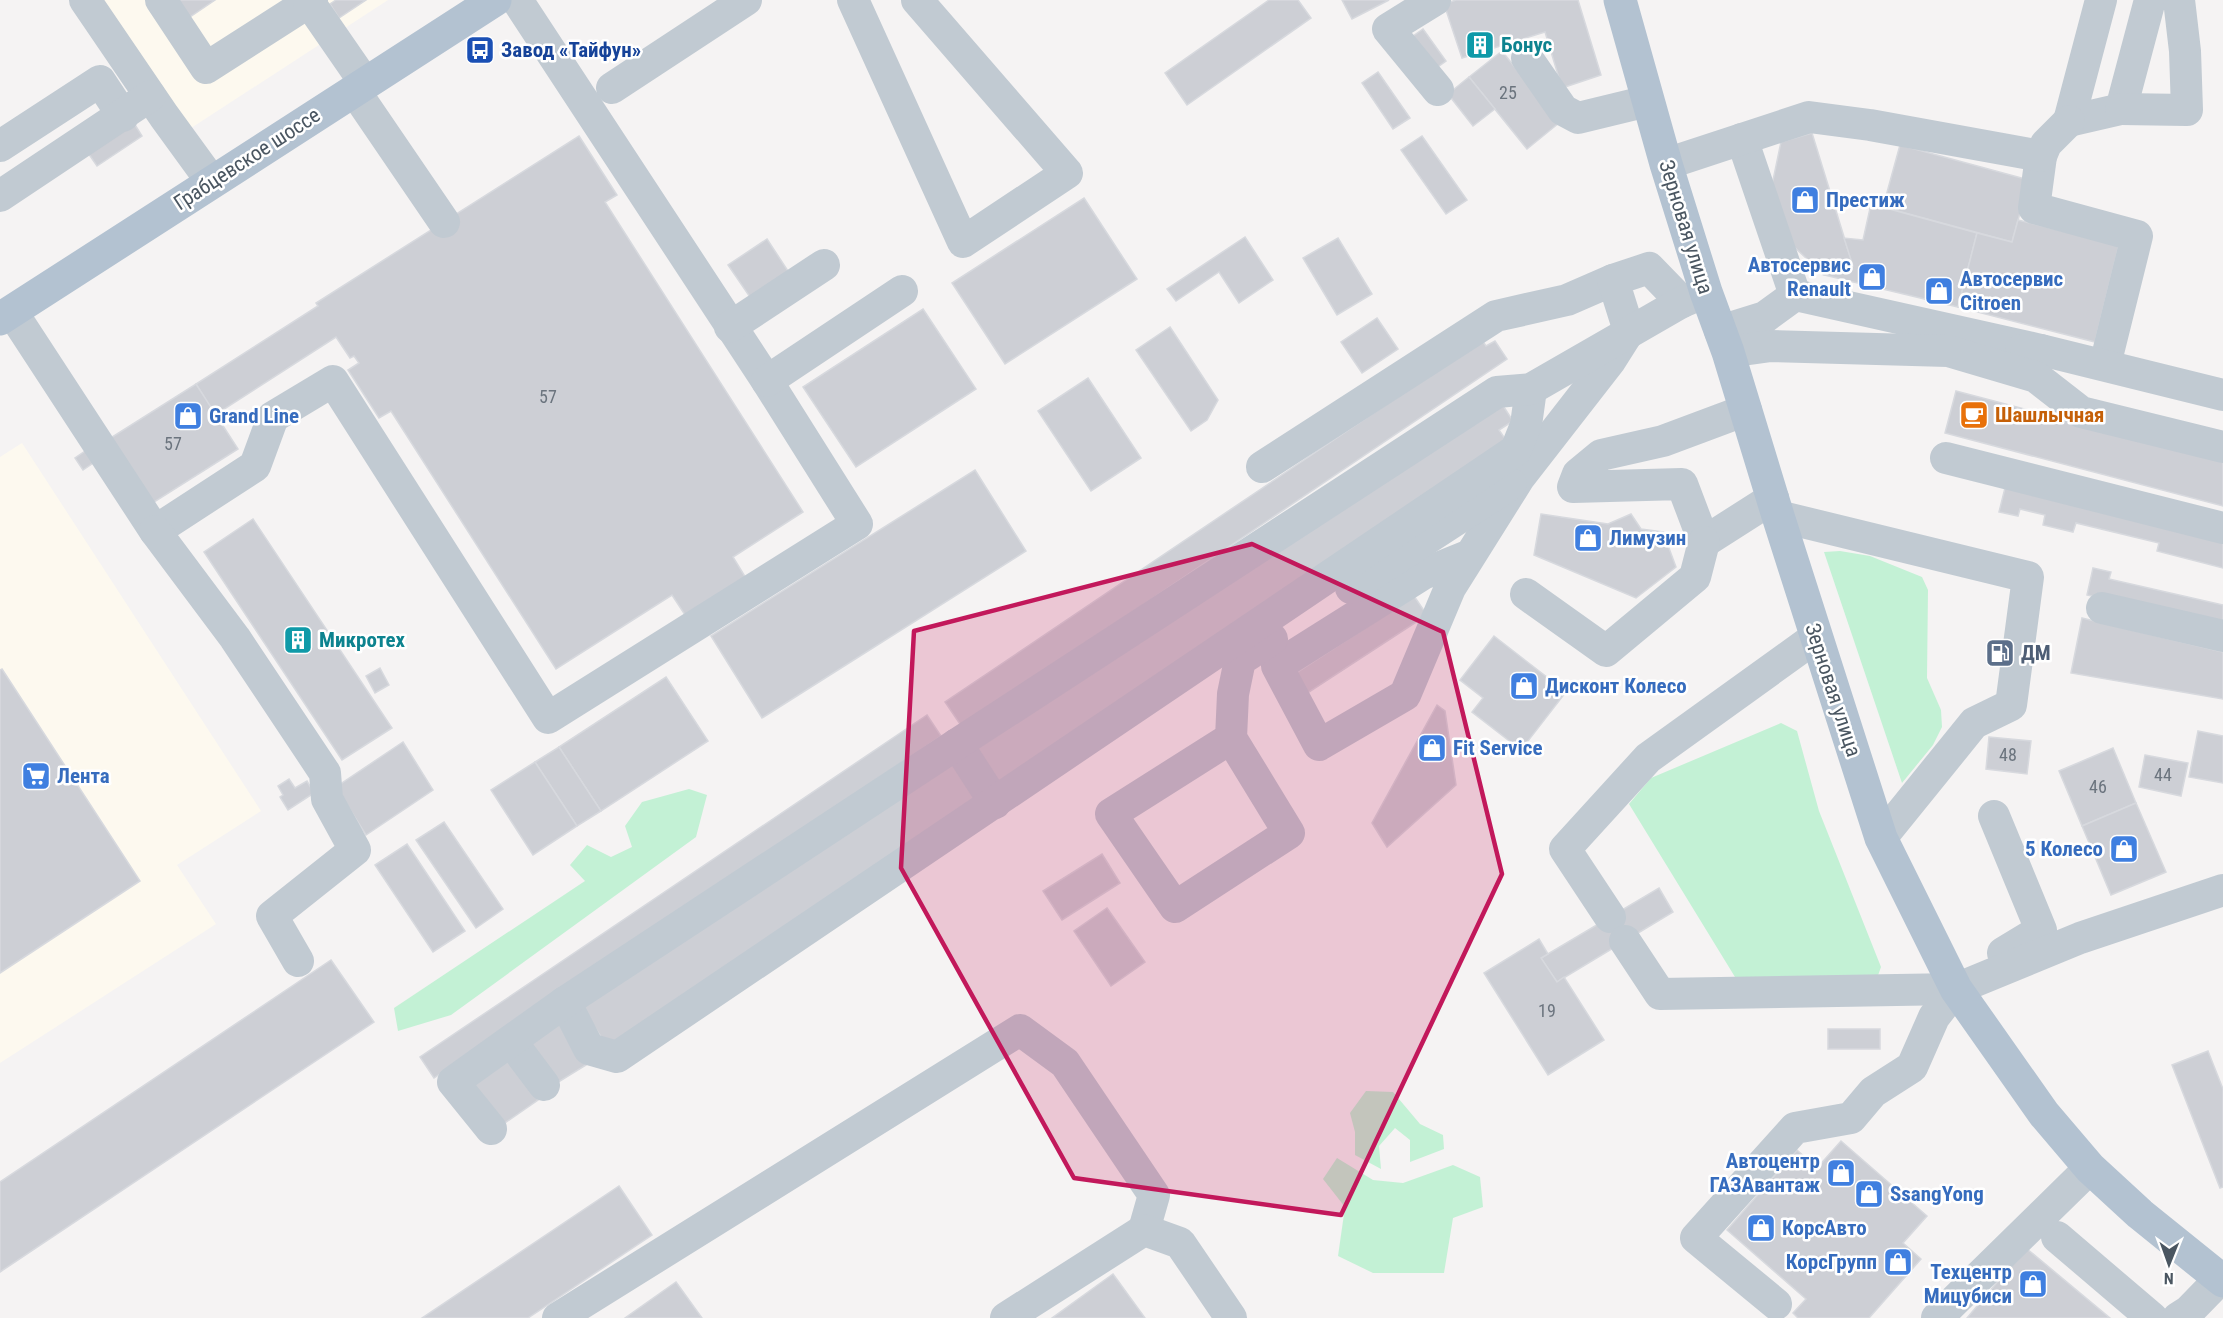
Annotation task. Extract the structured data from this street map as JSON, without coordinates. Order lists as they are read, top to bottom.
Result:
{
  "streets": {
    "main road": ["Грабцевское шоссе", "Зерновая улица"]
  },
  "places": {
    "building": ["Бонус", "Микротех"],
    "bus stop": ["Завод «Тайфун»"],
    "shop": [
      "Престиж",
      "Автосервис Renault",
      "Автосервис Citroen",
      "Grand Line",
      "Лимузин",
      "Дисконт Колесо",
      "Fit Service",
      "5 Колесо",
      "Автоцентр ГАЗАвантаж",
      "SsangYong",
      "КорсАвто",
      "КорсГрупп",
      "Техцентр Мицубиси"
    ],
    "cafe": ["Шашлычная"],
    "fuel station": ["ДМ"],
    "supermarket": ["Лента"]
  },
  "house_numbers": [
    "25",
    "57",
    "57",
    "48",
    "44",
    "46",
    "19"
  ],
  "north": "bottom"
}
